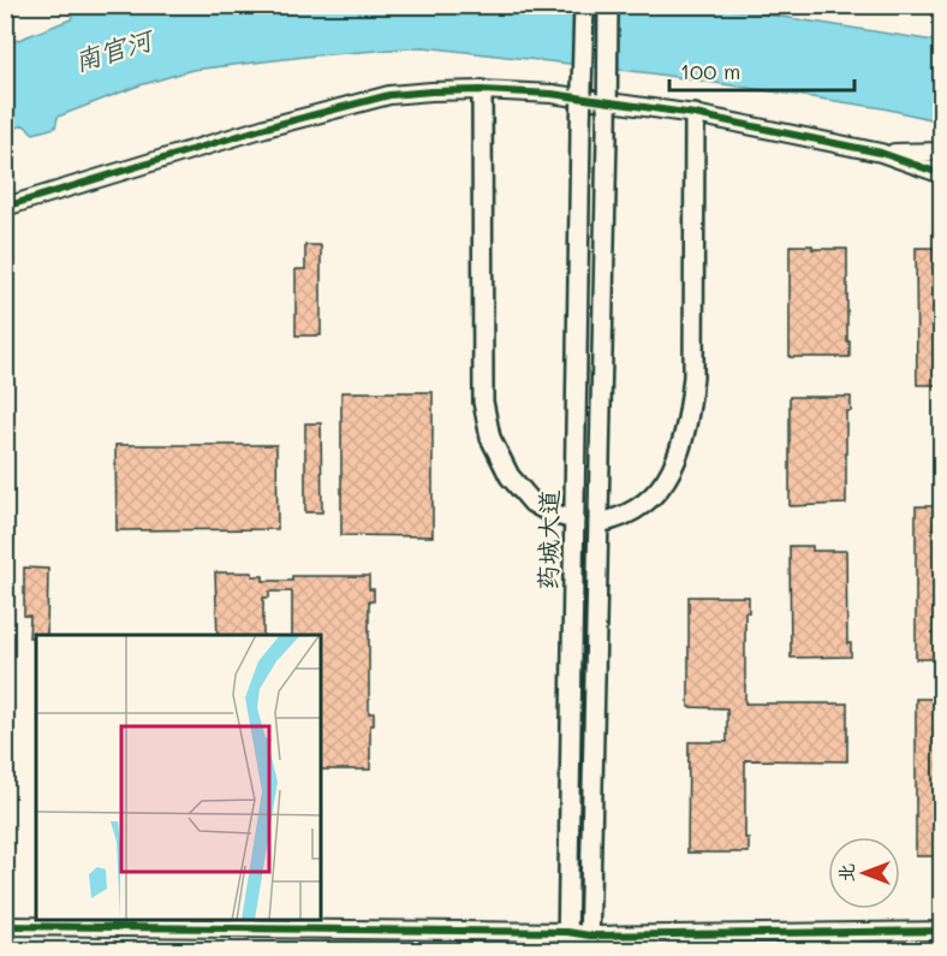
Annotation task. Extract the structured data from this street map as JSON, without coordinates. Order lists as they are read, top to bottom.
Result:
{
  "streets": {
    "main road": ["药城大道"]
  },
  "water": ["南官河"],
  "scale_bar": "100 m",
  "north": "left"
}
